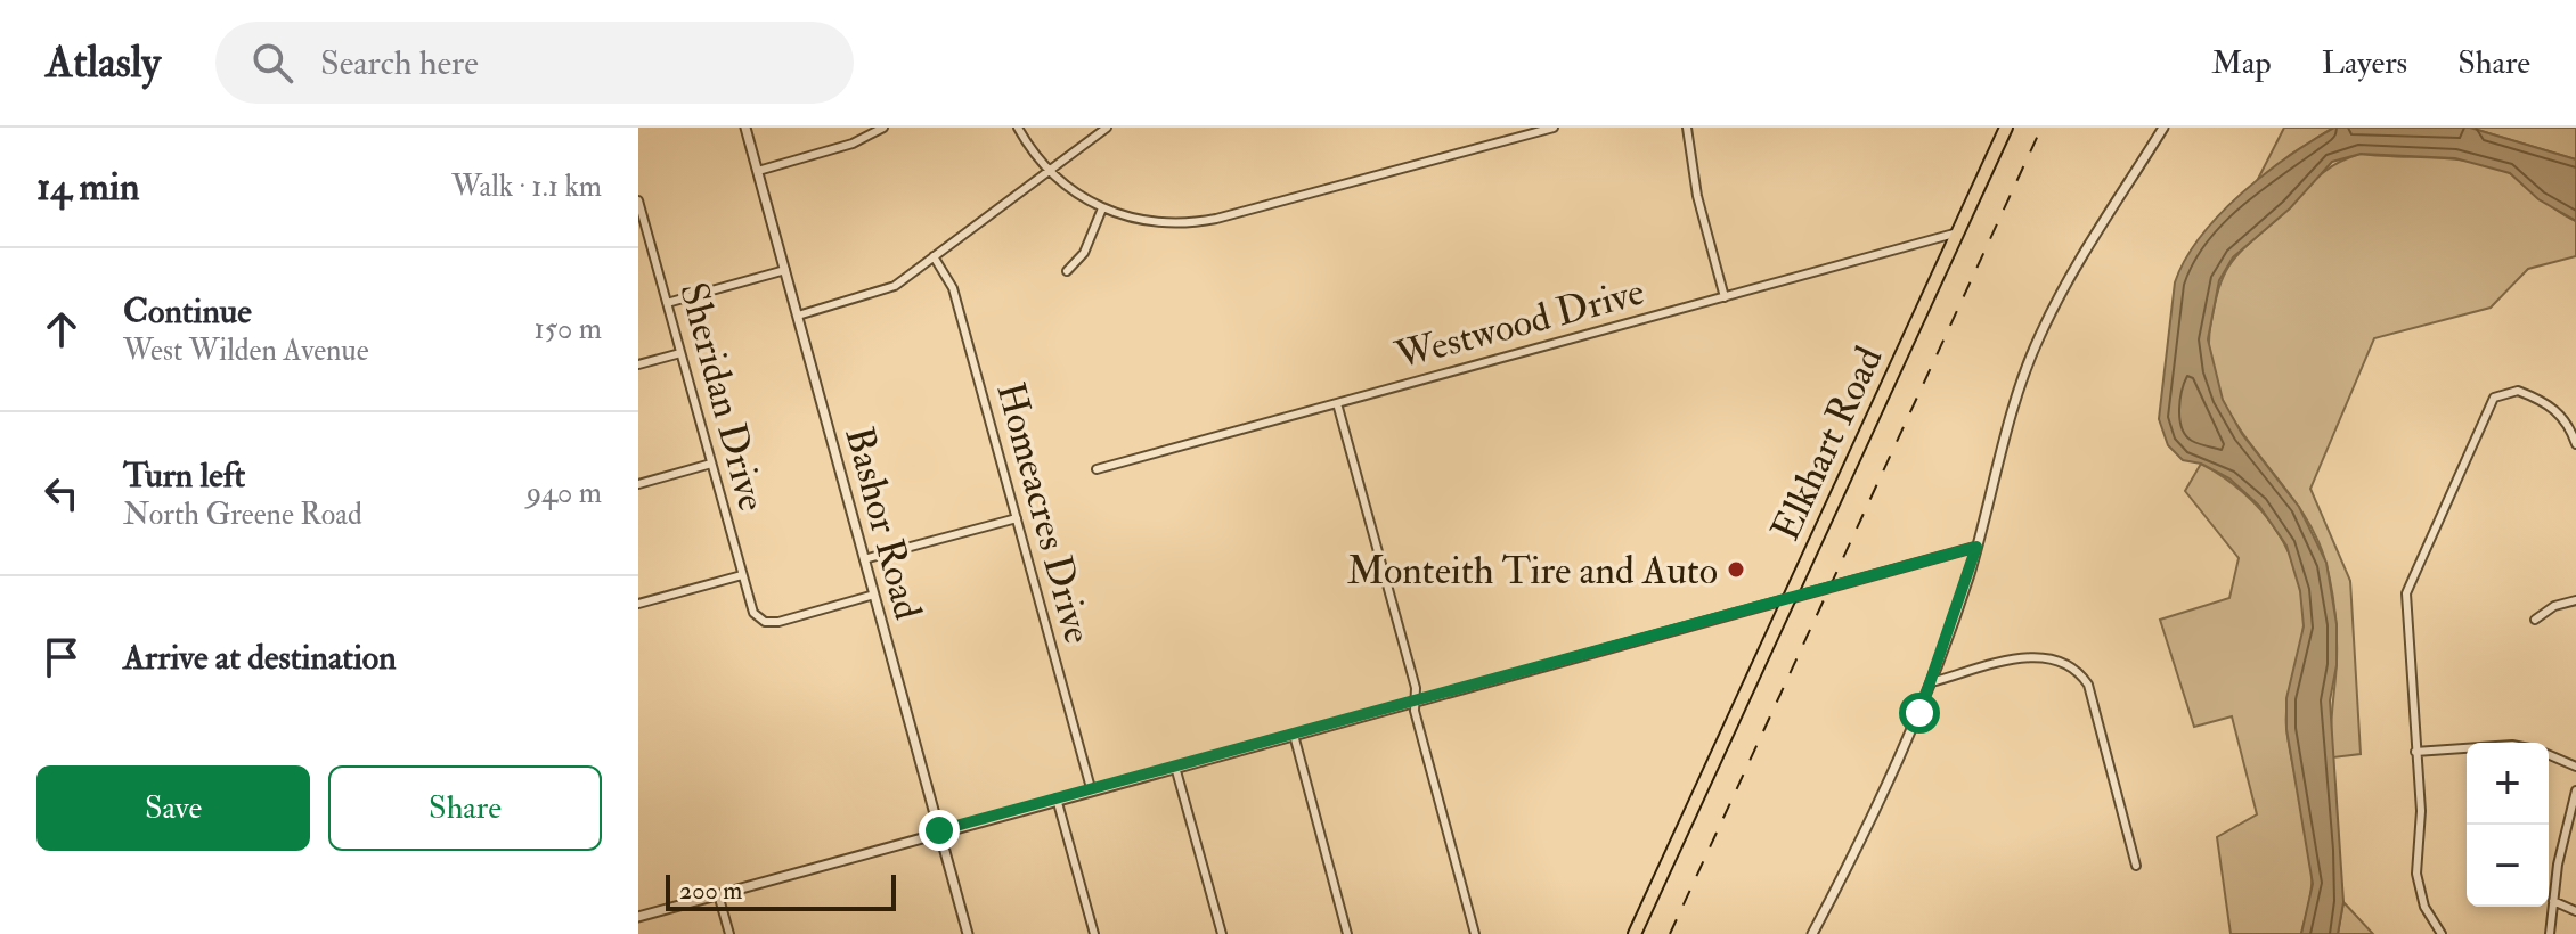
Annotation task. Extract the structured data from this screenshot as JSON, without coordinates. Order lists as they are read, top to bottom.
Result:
{
  "streets": {
    "highway": ["Elkhart Road"],
    "street": [
      "Westwood Drive",
      "Sheridan Drive",
      "Homeacres Drive",
      "Bashor Road"
    ]
  },
  "crossings": [
    ["Westwood Drive", "Elkhart Road"],
    ["Sheridan Drive", "Bashor Road"]
  ],
  "places": ["Monteith Tire and Auto"],
  "scale_bar": "200 m",
  "page": {
    "header": "Atlasly",
    "search": "Search here",
    "nav": ["Map", "Layers", "Share"],
    "heading": ["14 min", "Walk · 1.1 km"],
    "list": [
      ["Continue", "West Wilden Avenue", "150 m"],
      ["Turn left", "North Greene Road", "940 m"],
      "Arrive at destination"
    ],
    "buttons": ["Save", "Share"],
    "map_buttons": ["+", "−"],
    "scale": "200 m"
  }
}
